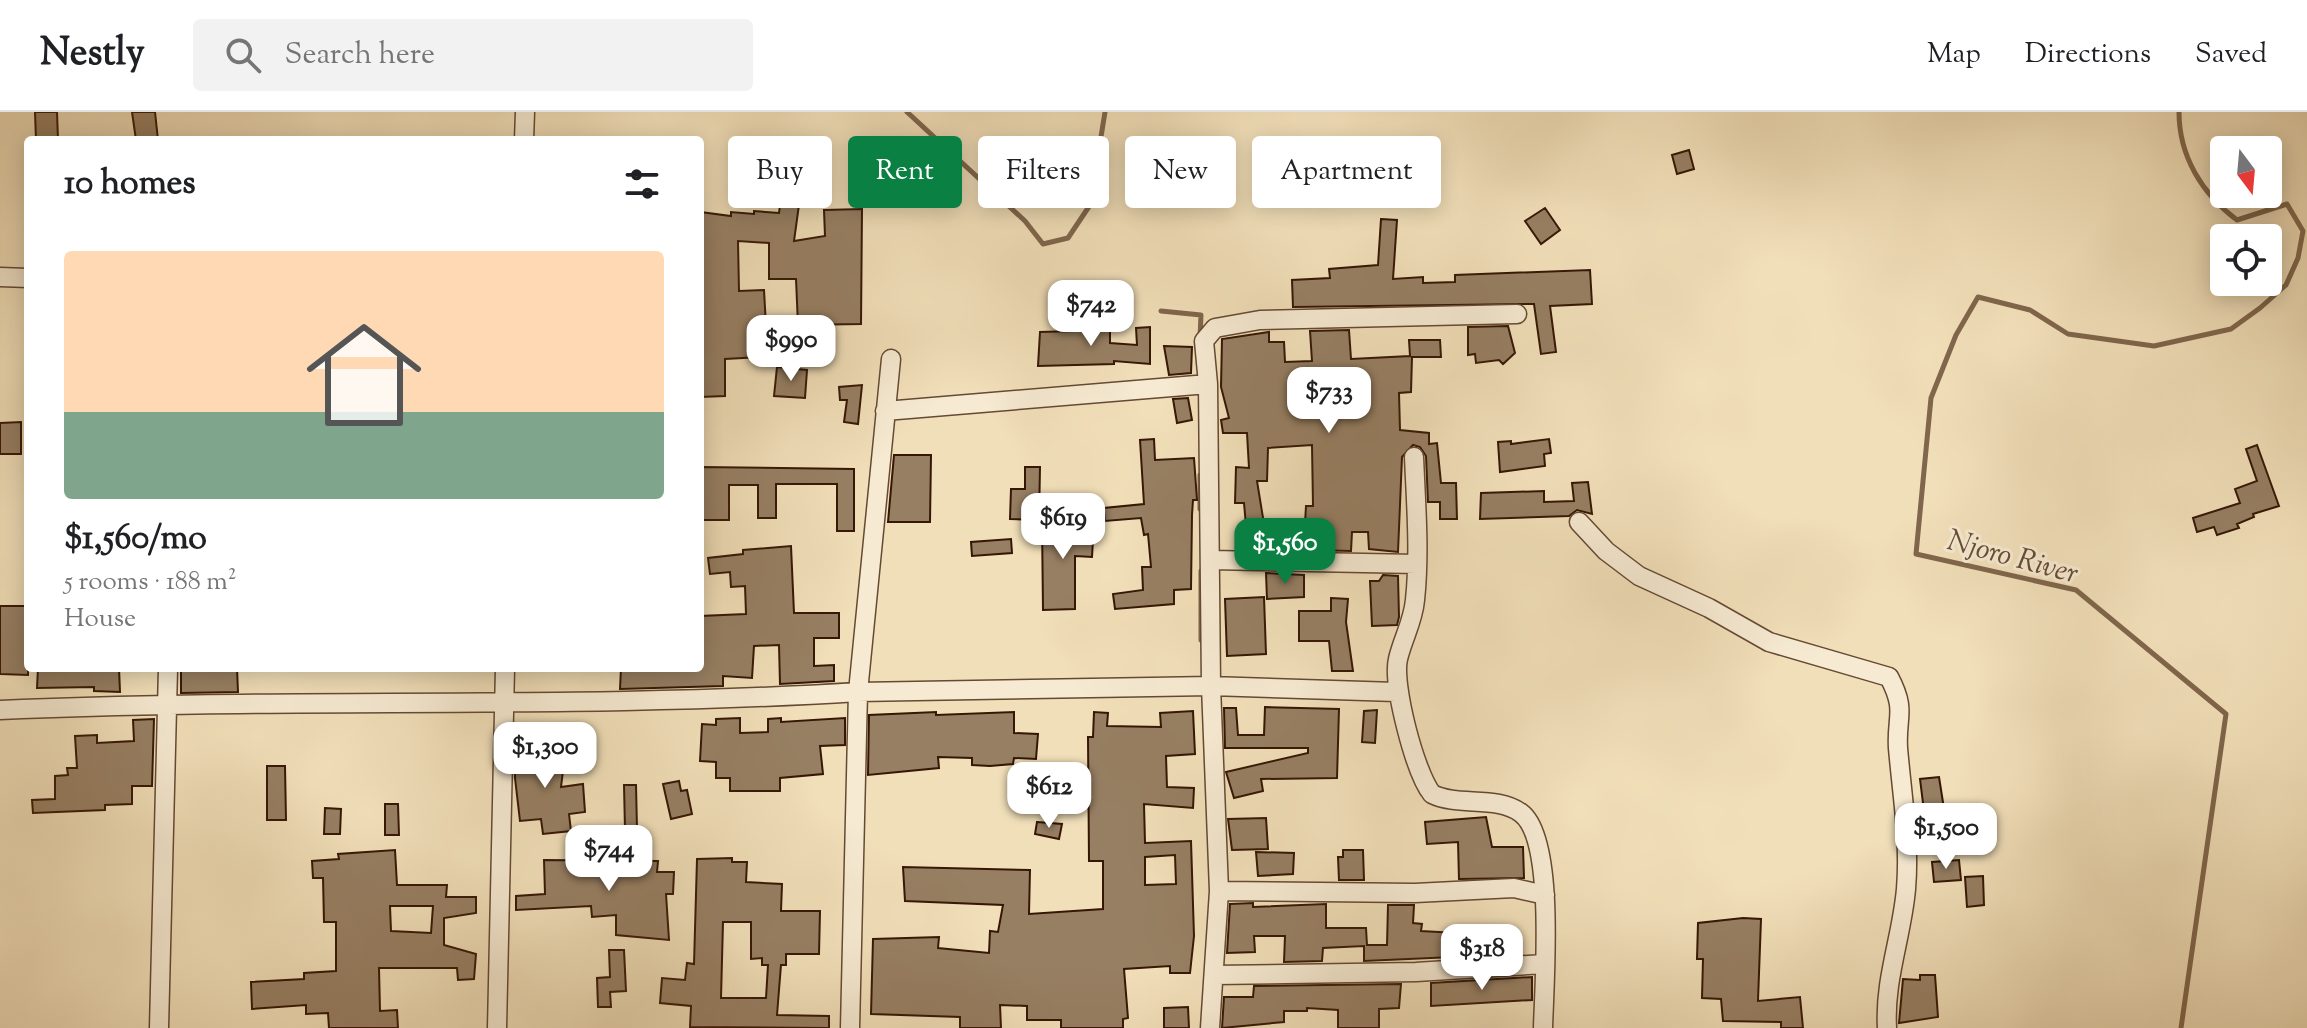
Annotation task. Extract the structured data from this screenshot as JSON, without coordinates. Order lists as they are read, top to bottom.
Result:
{
  "water": ["Njoro River"],
  "north": "bottom",
  "page": {
    "header": "Nestly",
    "search": "Search here",
    "nav": ["Map", "Directions", "Saved"],
    "chip": [
      "Buy",
      "Rent",
      "Filters",
      "New",
      "Apartment"
    ],
    "heading": "10 homes",
    "list": [
      {
        "name": "$1,560/mo",
        "note": "5 rooms · 188 m² · House"
      }
    ],
    "price": [
      "$742",
      "$990",
      "$733",
      "$619",
      "$1,560",
      "$1,300",
      "$612",
      "$1,500",
      "$744",
      "$318"
    ]
  }
}
